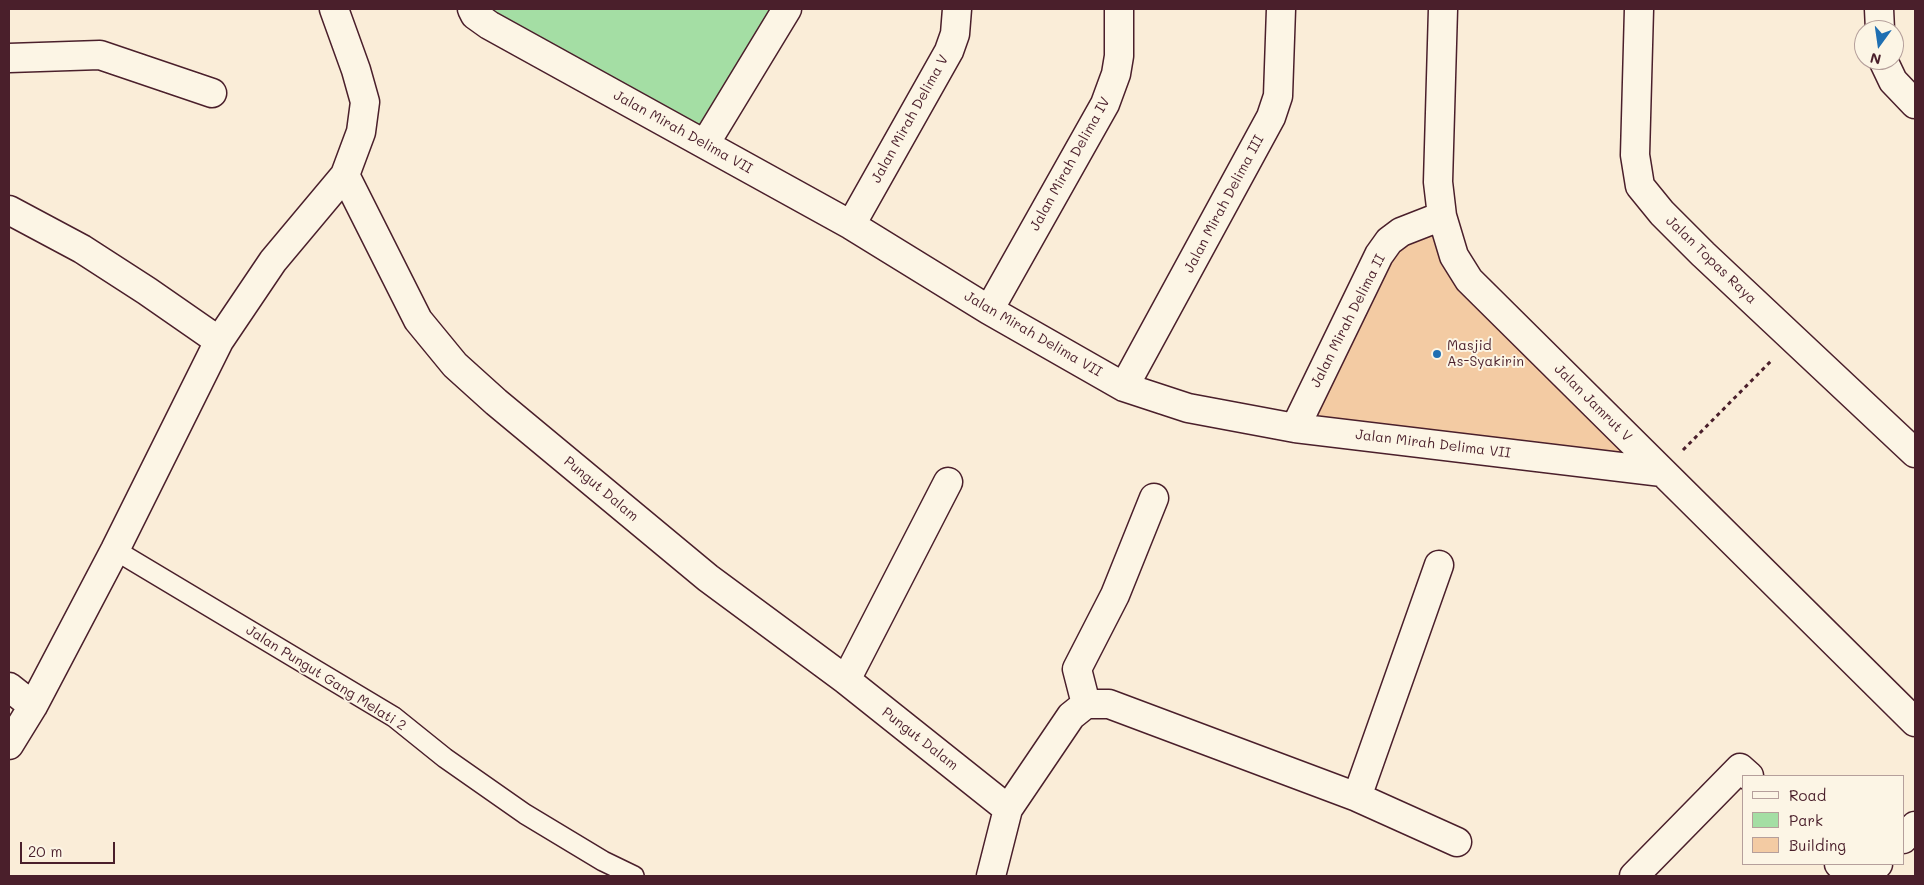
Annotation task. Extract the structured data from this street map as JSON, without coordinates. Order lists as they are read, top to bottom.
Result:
{
  "streets": {
    "street": [
      "Jalan Mirah Delima V",
      "Jalan Mirah Delima VII",
      "Jalan Mirah Delima IV",
      "Jalan Mirah Delima III",
      "Jalan Topas Raya",
      "Jalan Mirah Delima II",
      "Jalan Jamrut V",
      "Pungut Dalam"
    ],
    "lane": ["Jalan Pungut Gang Melati 2"]
  },
  "crossings": [
    ["Jalan Mirah Delima V", "Jalan Mirah Delima VII"],
    ["Jalan Mirah Delima VII", "Jalan Mirah Delima IV"],
    ["Jalan Mirah Delima VII", "Jalan Mirah Delima III"],
    ["Jalan Mirah Delima VII", "Jalan Mirah Delima II"],
    ["Jalan Mirah Delima VII", "Jalan Jamrut V"],
    ["Jalan Mirah Delima II", "Jalan Jamrut V"]
  ],
  "places": ["Masjid As-Syakirin"],
  "legend": ["Road", "Park", "Building"],
  "scale_bar": "20 m",
  "north": "bottom"
}
